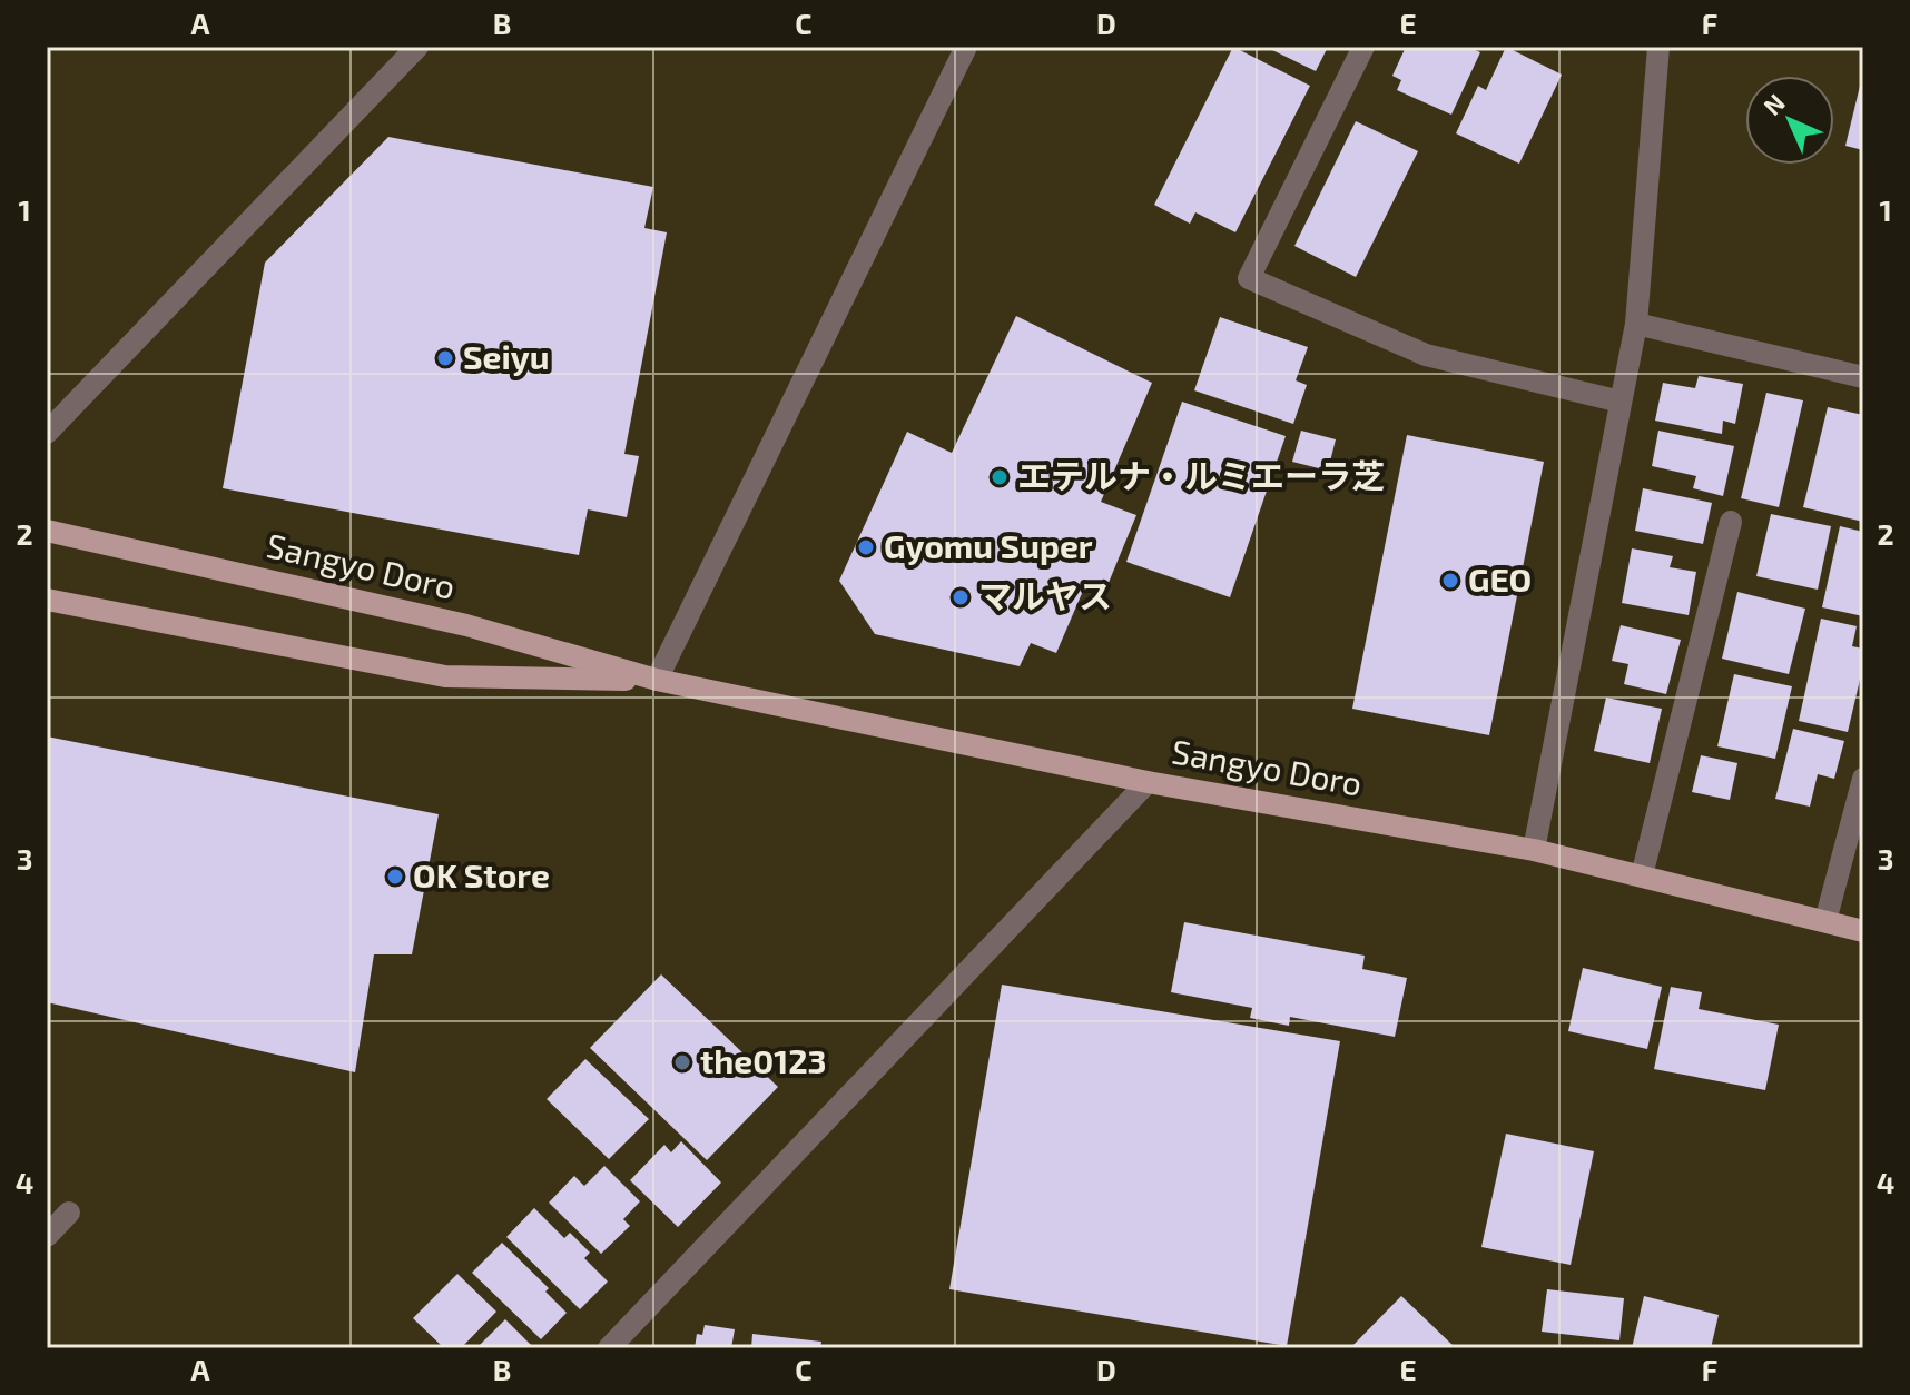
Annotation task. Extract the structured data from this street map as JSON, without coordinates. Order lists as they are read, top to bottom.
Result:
{
  "streets": {
    "main road": ["Sangyo Doro"]
  },
  "places": [
    "Seiyu",
    "エテルナ・ルミエーラ芝",
    "Gyomu Super",
    "GEO",
    "マルヤス",
    "OK Store",
    "the0123"
  ],
  "north": "top left",
  "grid": {
    "columns": [
      "A",
      "B",
      "C",
      "D",
      "E",
      "F"
    ],
    "rows": [
      "1",
      "2",
      "3",
      "4"
    ]
  }
}
